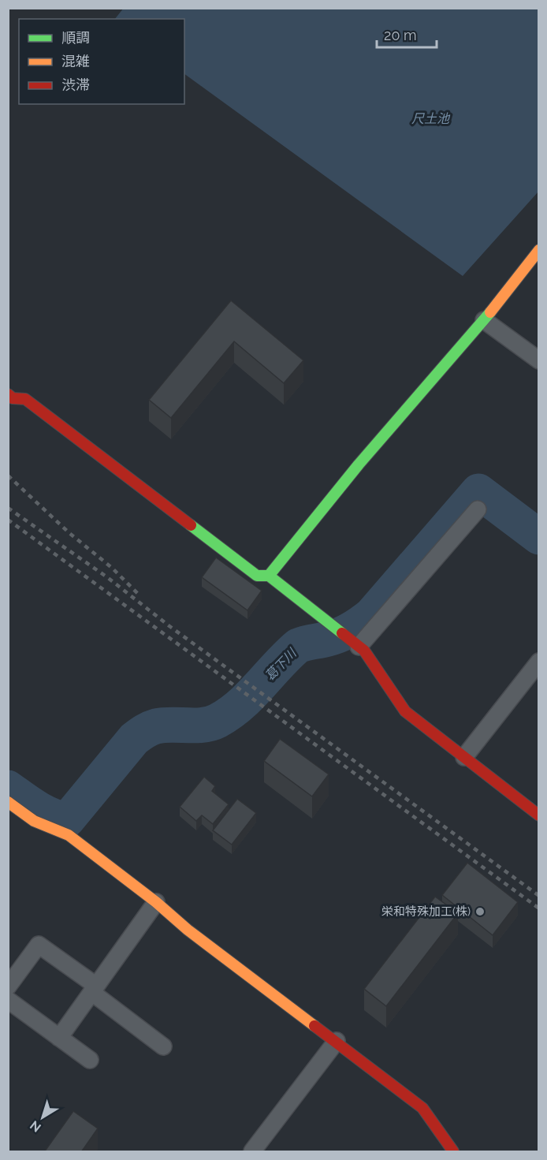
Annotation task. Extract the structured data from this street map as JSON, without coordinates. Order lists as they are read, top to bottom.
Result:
{
  "water": ["尺土池", "葛下川"],
  "places": ["栄和特殊加工(株)"],
  "legend": ["順調", "混雑", "渋滞"],
  "scale_bar": "20 m",
  "north": "bottom left"
}
